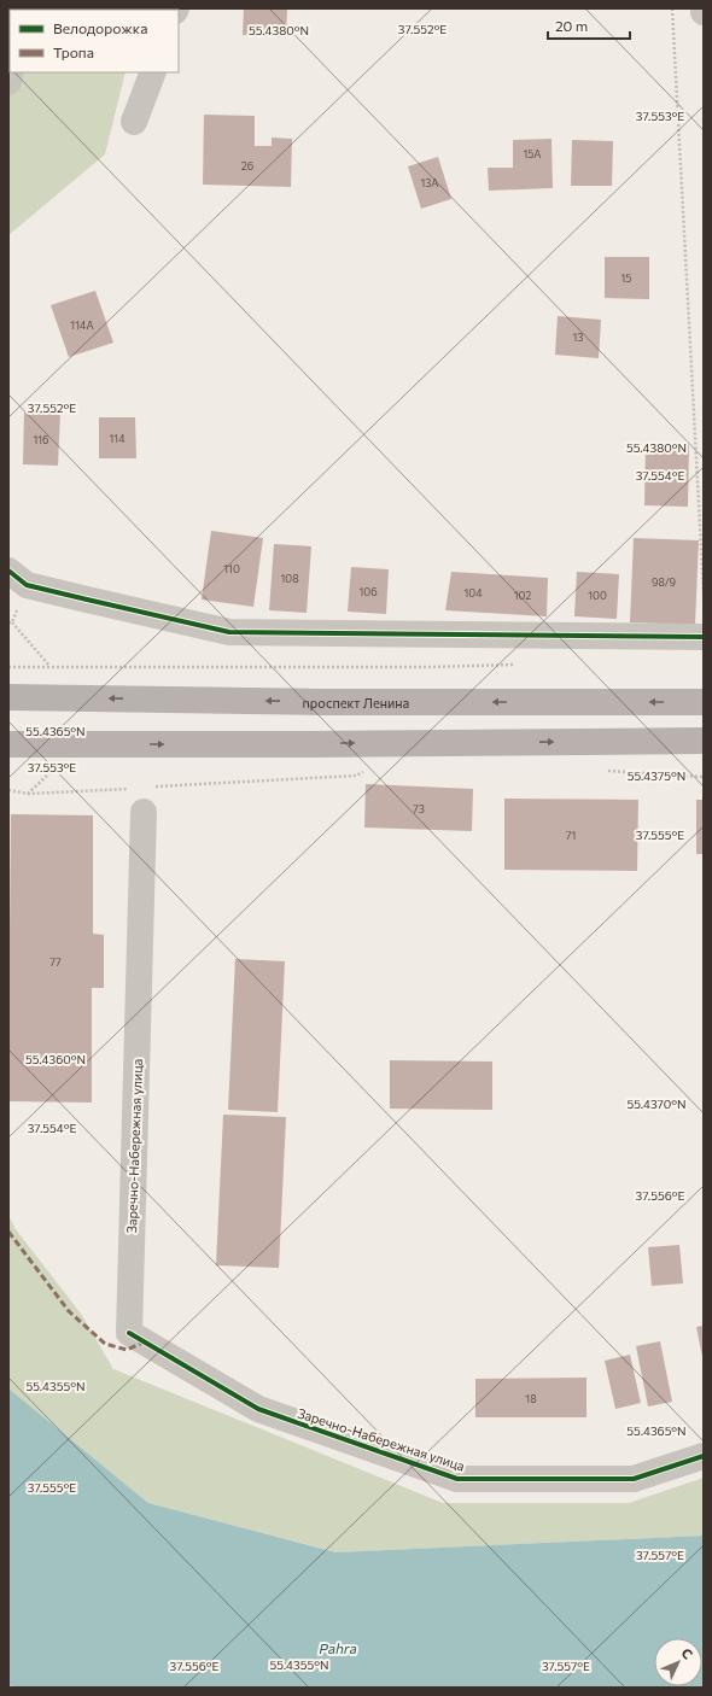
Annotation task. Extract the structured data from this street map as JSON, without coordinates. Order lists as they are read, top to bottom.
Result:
{
  "streets": {
    "main road": ["проспект Ленина"],
    "street": ["Заречно-Набережная улица"]
  },
  "water": ["Pahra"],
  "house_numbers": [
    "15А",
    "26",
    "13А",
    "15",
    "114А",
    "13",
    "114",
    "116",
    "110",
    "108",
    "98/9",
    "106",
    "104",
    "102",
    "100",
    "73",
    "71",
    "77",
    "18"
  ],
  "legend": ["Велодорожка", "Тропа"],
  "scale_bar": "20 m",
  "north": "top right",
  "coordinates": [
    "37.552°E",
    "55.4380°N",
    "37.553°E",
    "37.554°E",
    "55.4365°N",
    "55.4375°N",
    "37.555°E",
    "55.4360°N",
    "55.4370°N",
    "37.556°E",
    "55.4355°N",
    "37.557°E"
  ]
}
